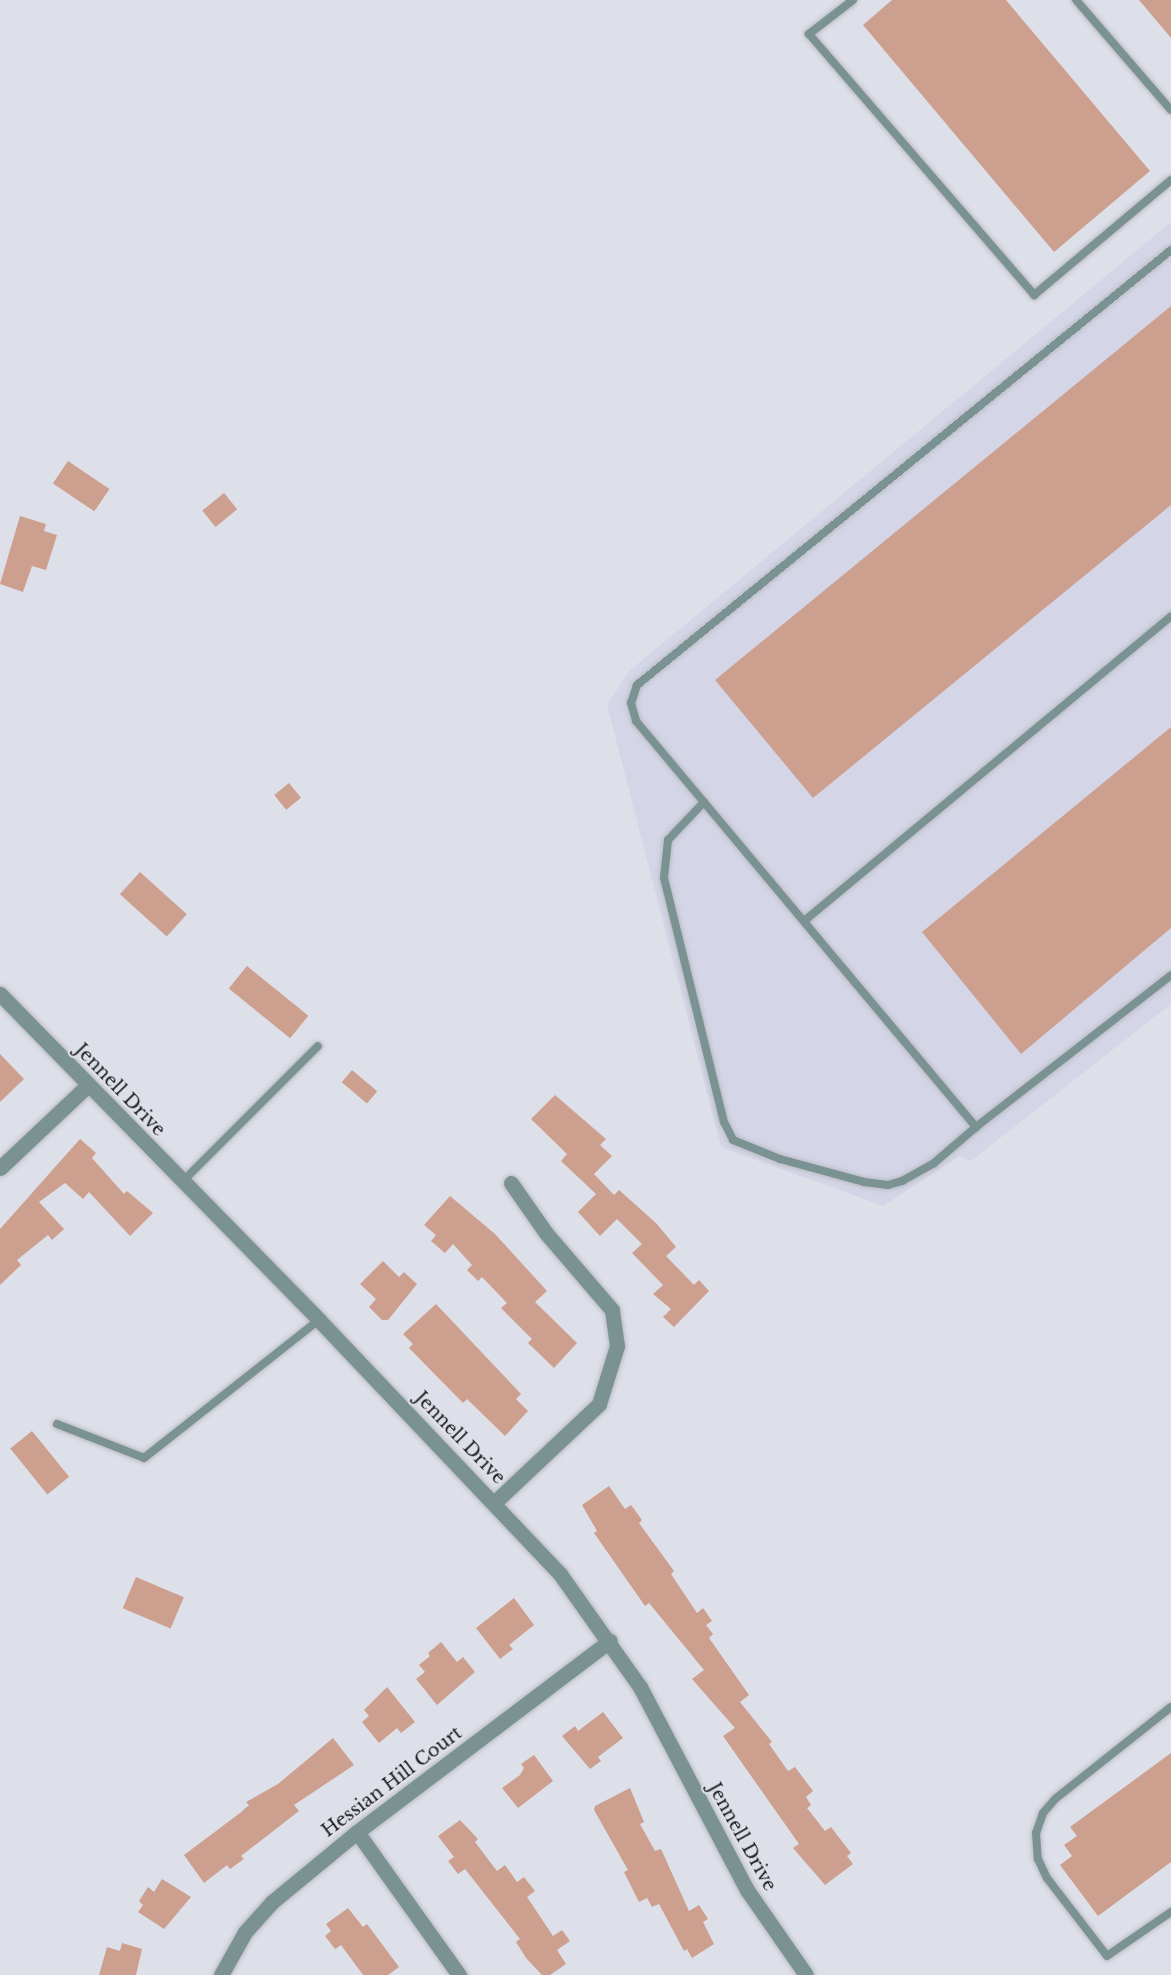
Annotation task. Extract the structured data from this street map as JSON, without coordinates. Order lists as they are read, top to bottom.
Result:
{
  "streets": {
    "street": ["Jennell Drive", "Hessian Hill Court"]
  },
  "crossings": [
    ["Jennell Drive", "Hessian Hill Court"]
  ]
}
